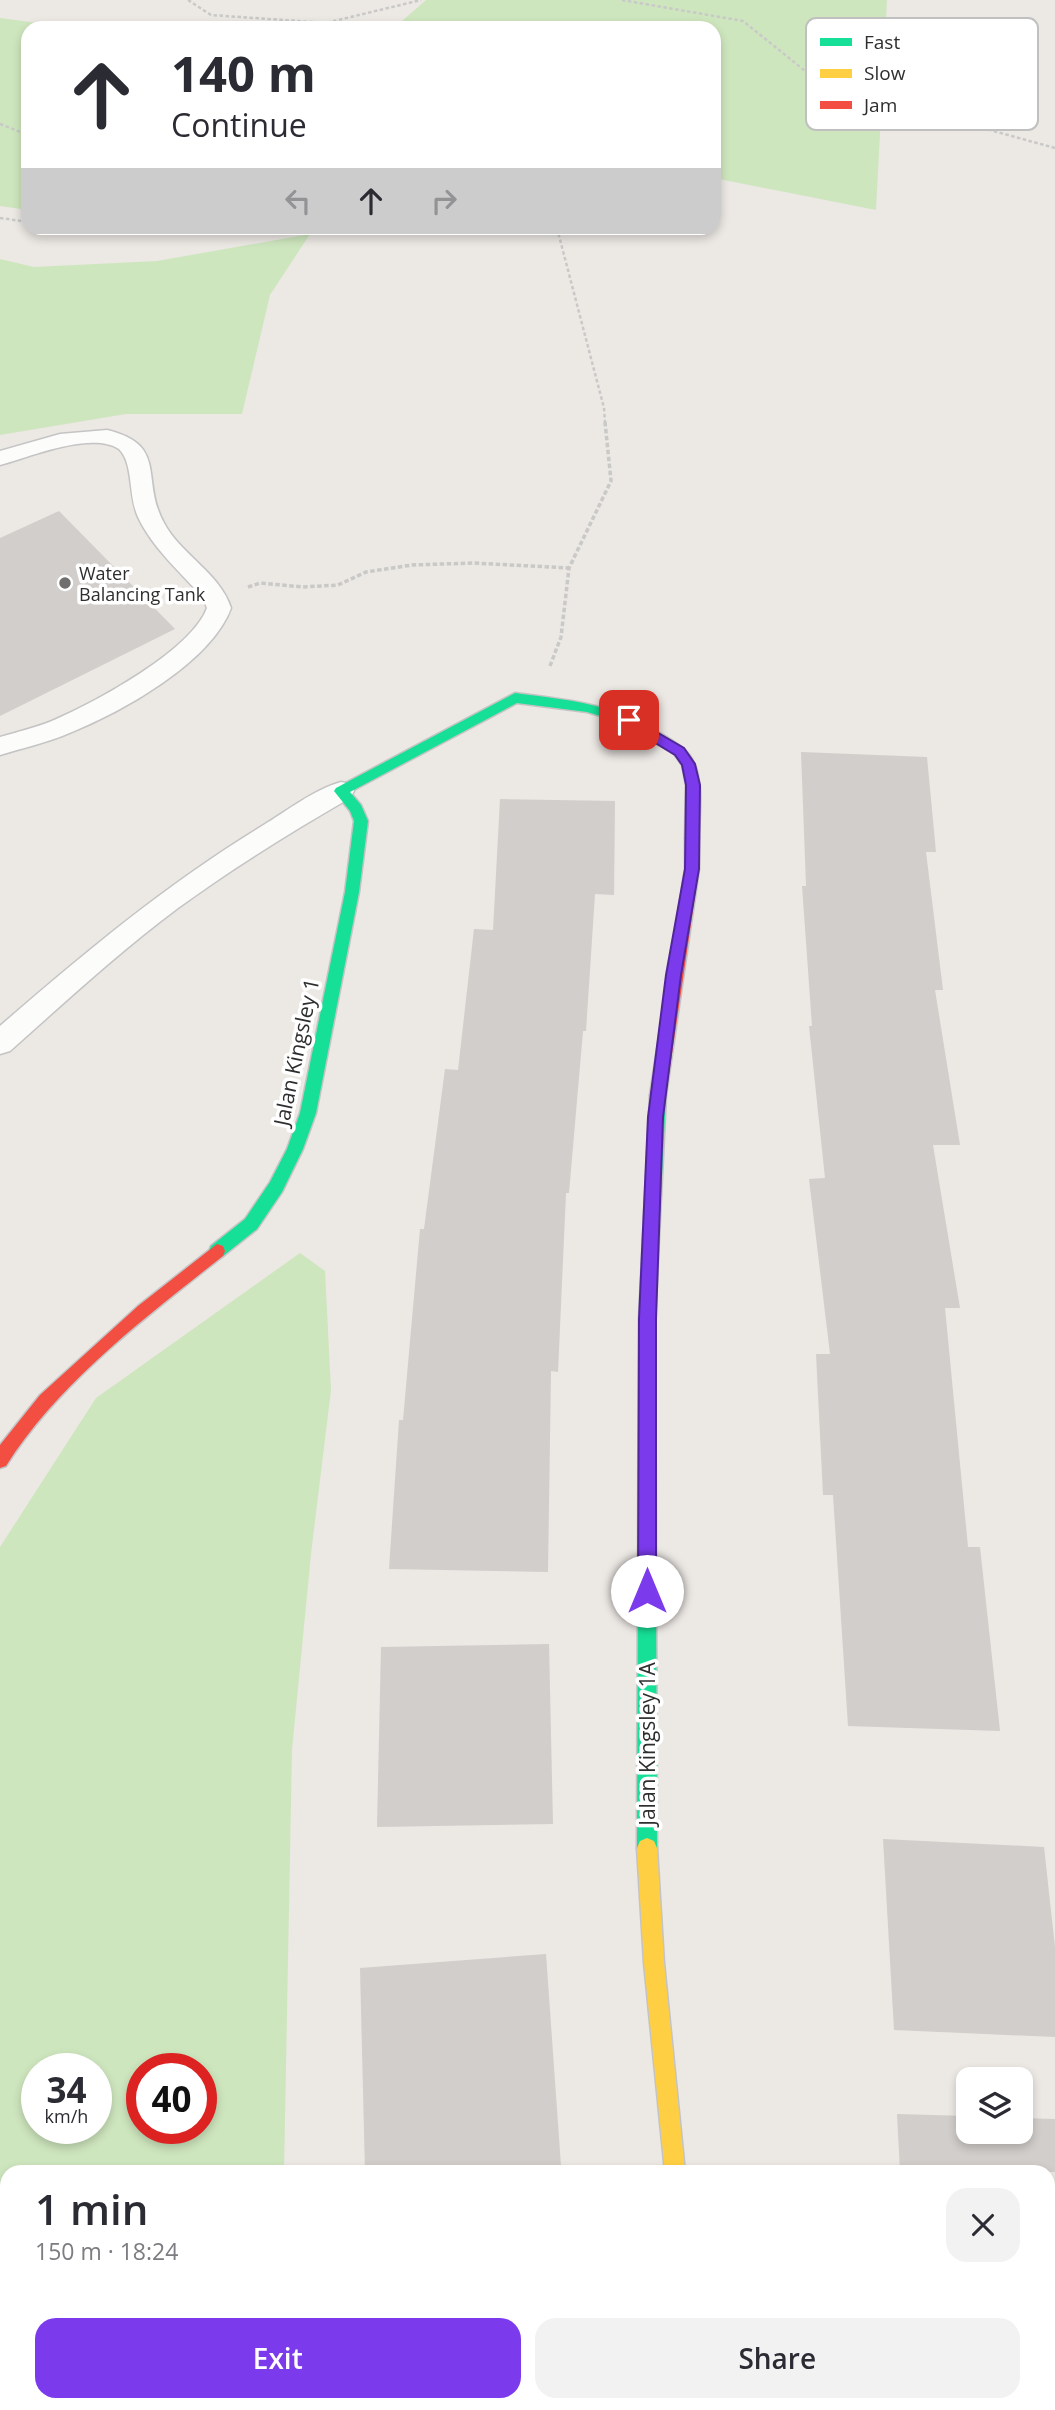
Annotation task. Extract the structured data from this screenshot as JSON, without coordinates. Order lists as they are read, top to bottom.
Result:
{
  "streets": {
    "street": ["Jalan Kingsley 1", "Jalan Kingsley 1A"]
  },
  "places": ["Water Balancing Tank"],
  "legend": ["Fast", "Slow", "Jam"],
  "page": {
    "turn": ["140 m", "Continue"],
    "speed": "34 km/h",
    "limit": "40",
    "heading": ["1 min", "150 m · 18:24"],
    "buttons": ["Exit", "Share"]
  }
}
